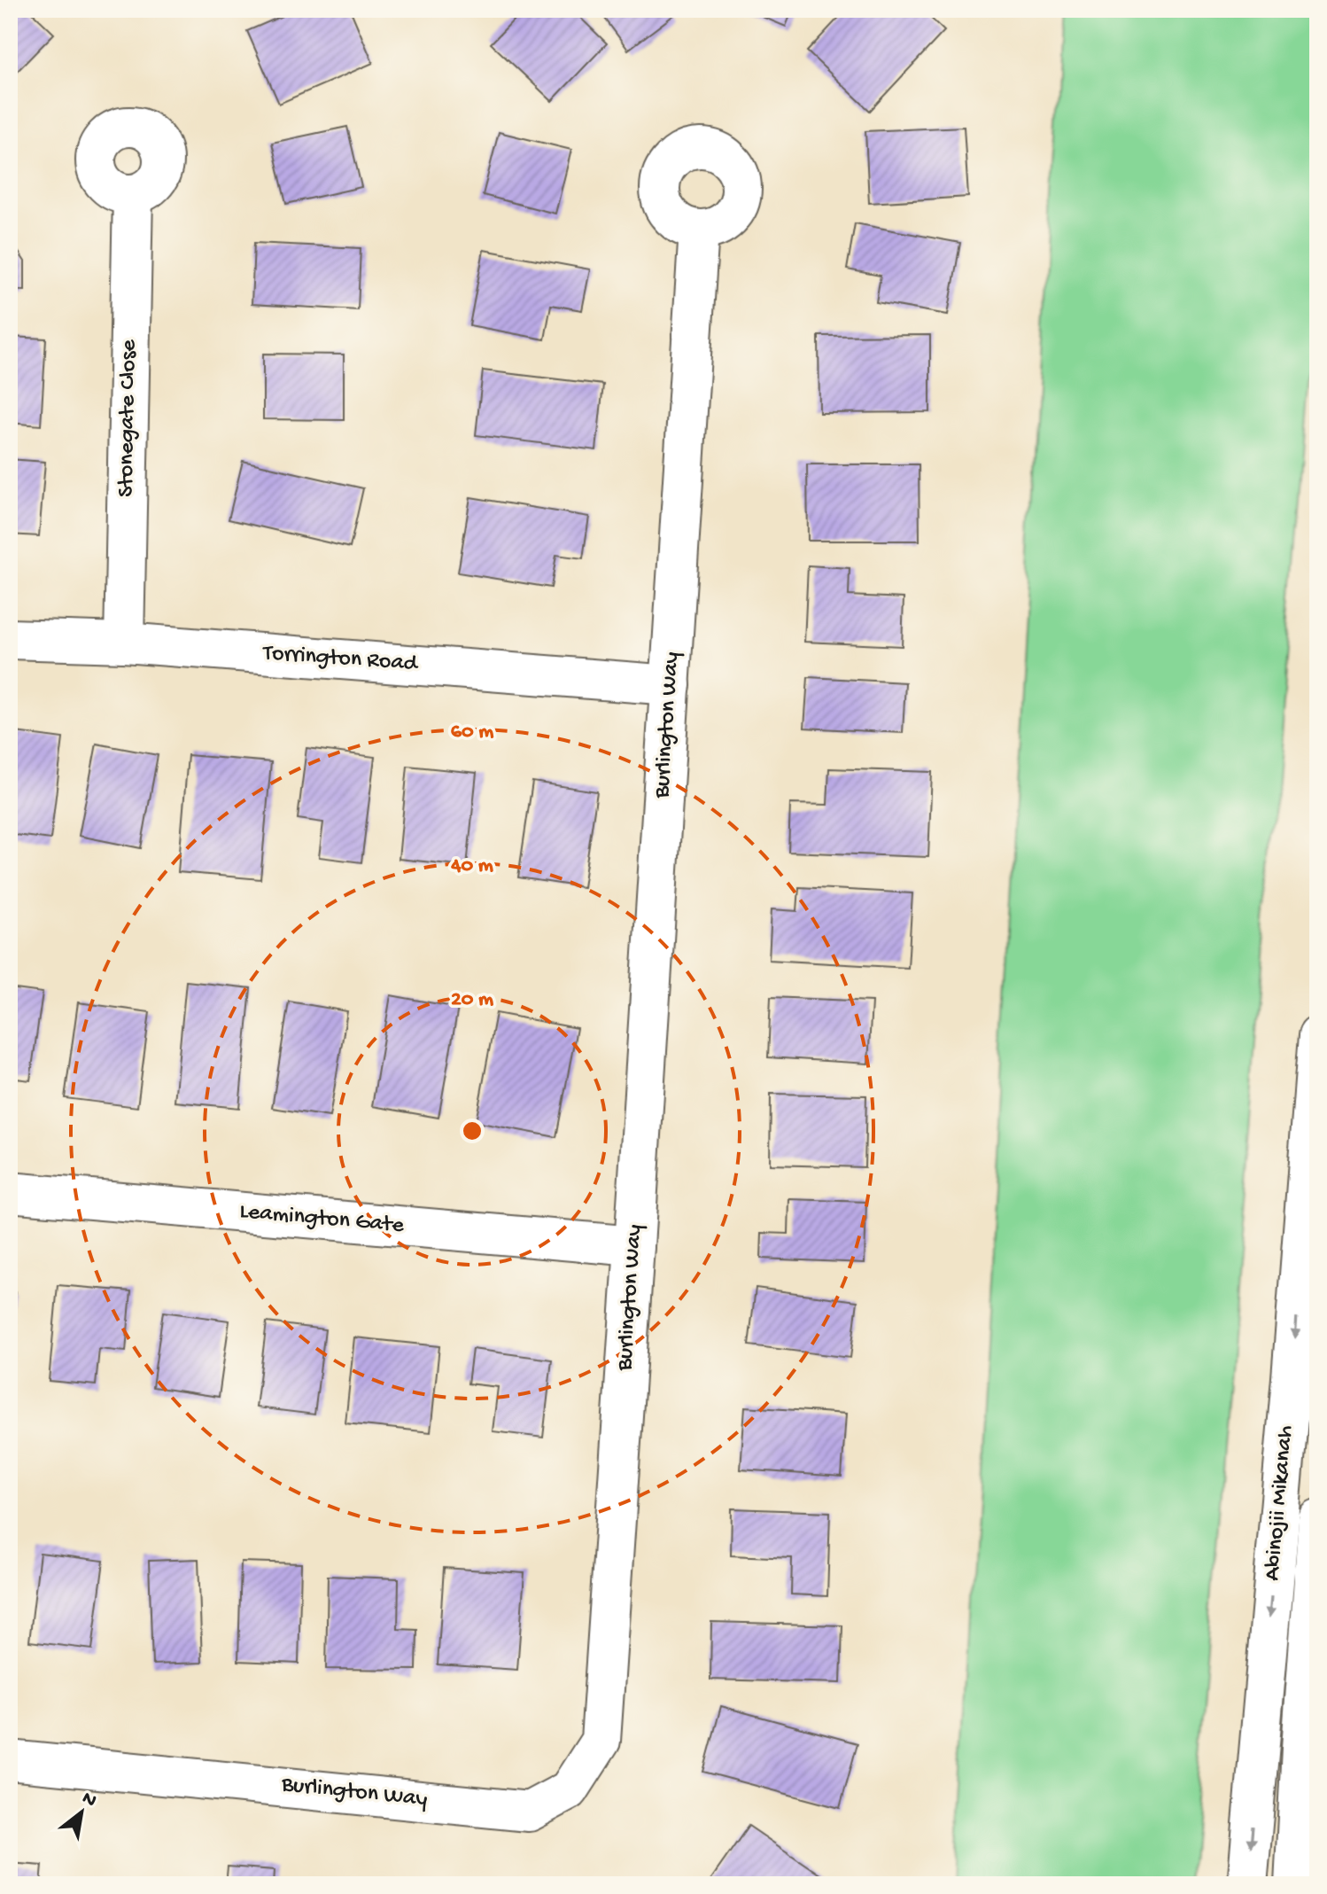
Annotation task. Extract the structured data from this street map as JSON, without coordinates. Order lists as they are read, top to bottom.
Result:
{
  "streets": {
    "street": [
      "Stonegate Close",
      "Torrington Road",
      "Burlington Way",
      "Leamington Gate",
      "Abinojii Mikanah"
    ]
  },
  "crossings": [
    ["Stonegate Close", "Torrington Road"],
    ["Torrington Road", "Burlington Way"],
    ["Burlington Way", "Leamington Gate"]
  ],
  "north": "top right",
  "rings": ["60 m", "40 m", "20 m"]
}
